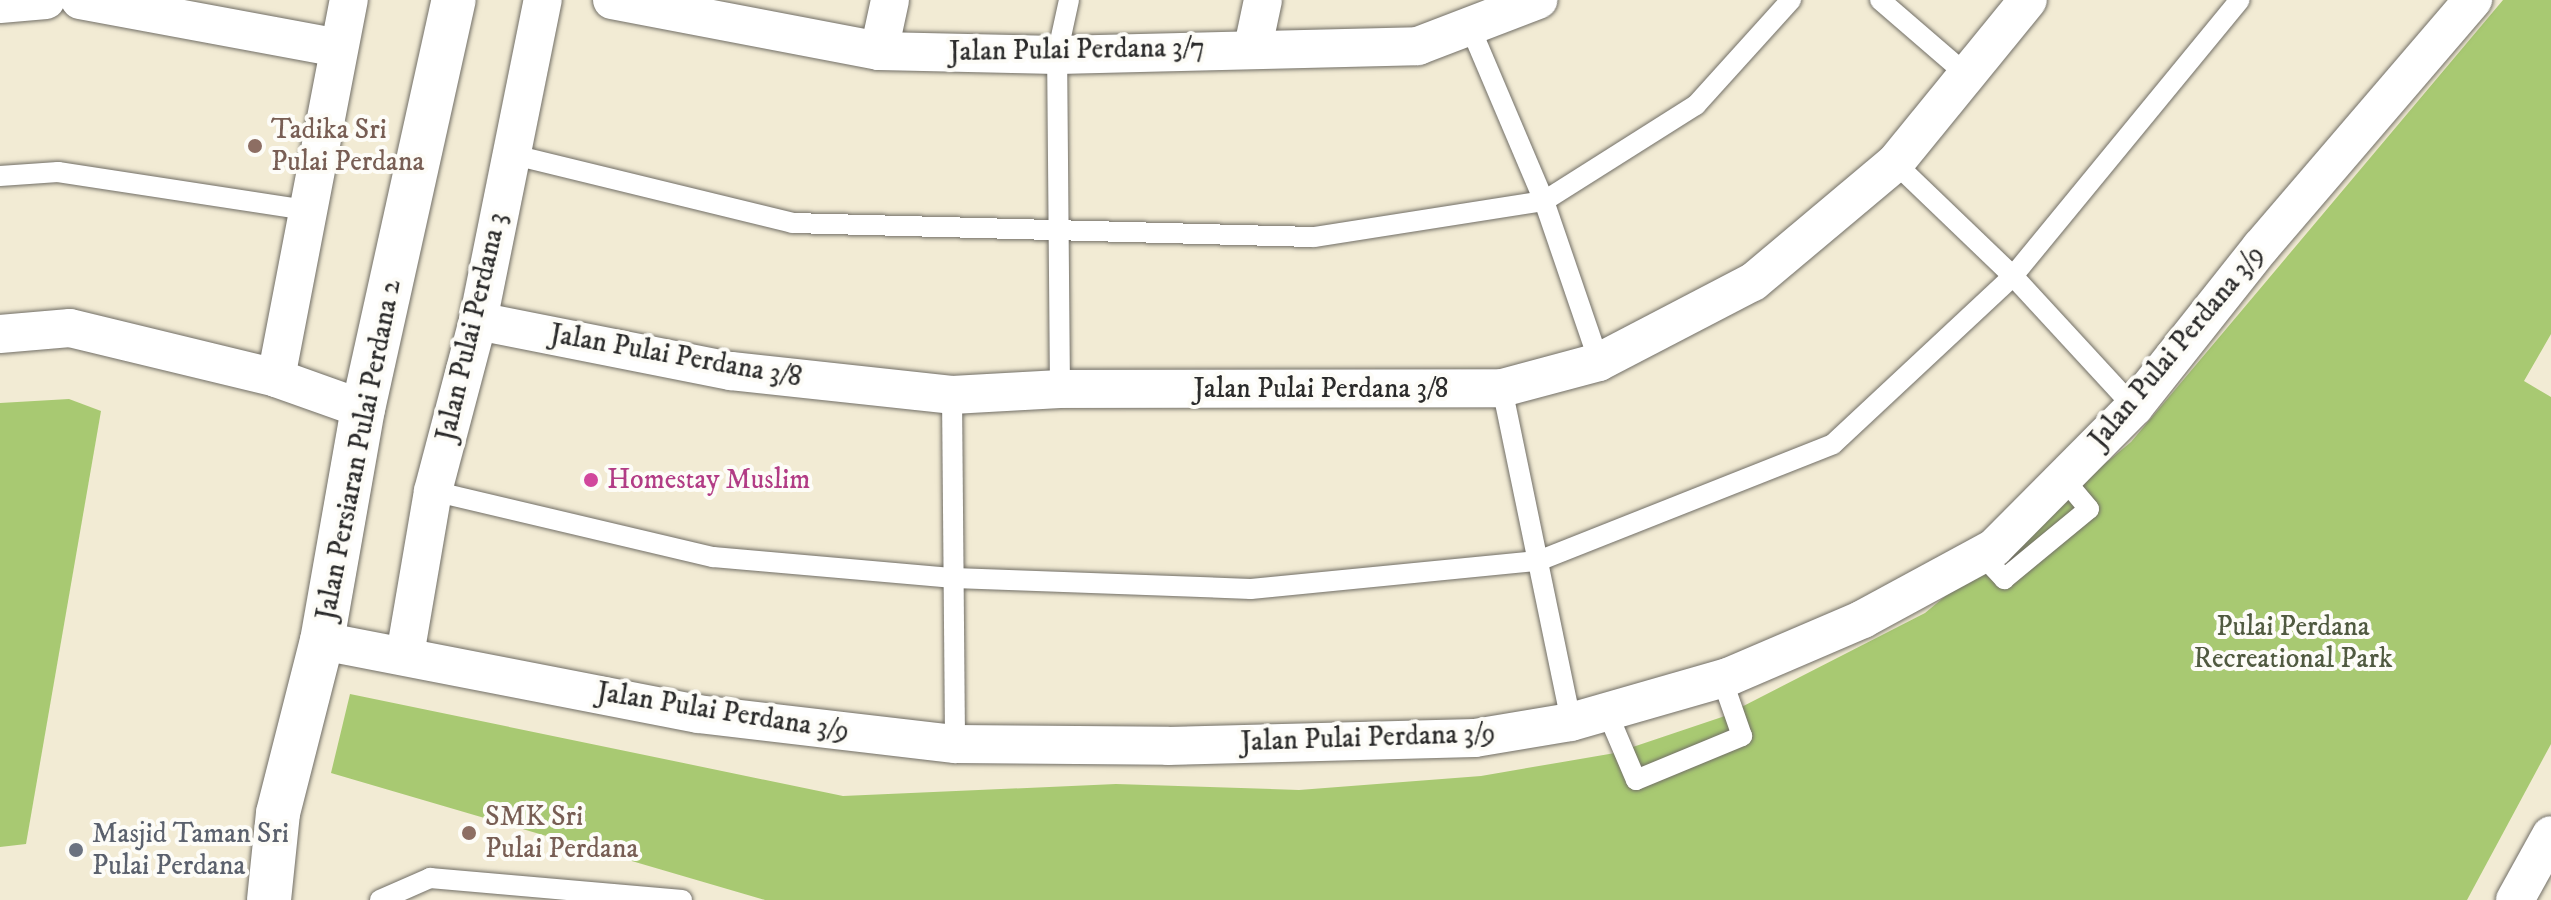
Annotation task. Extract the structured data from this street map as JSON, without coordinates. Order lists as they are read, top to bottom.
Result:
{
  "streets": {
    "street": [
      "Jalan Pulai Perdana 3/7",
      "Jalan Pulai Perdana 3",
      "Jalan Pulai Perdana 3/9",
      "Jalan Pulai Perdana 3/8",
      "Jalan Persiaran Pulai Perdana 2"
    ]
  },
  "crossings": [
    ["Jalan Pulai Perdana 3", "Jalan Pulai Perdana 3/9"],
    ["Jalan Pulai Perdana 3", "Jalan Pulai Perdana 3/8"],
    ["Jalan Pulai Perdana 3/9", "Jalan Persiaran Pulai Perdana 2"]
  ],
  "parks": ["Pulai Perdana Recreational Park"],
  "places": [
    "Tadika Sri Pulai Perdana",
    "Homestay Muslim",
    "SMK Sri Pulai Perdana",
    "Masjid Taman Sri Pulai Perdana"
  ]
}
